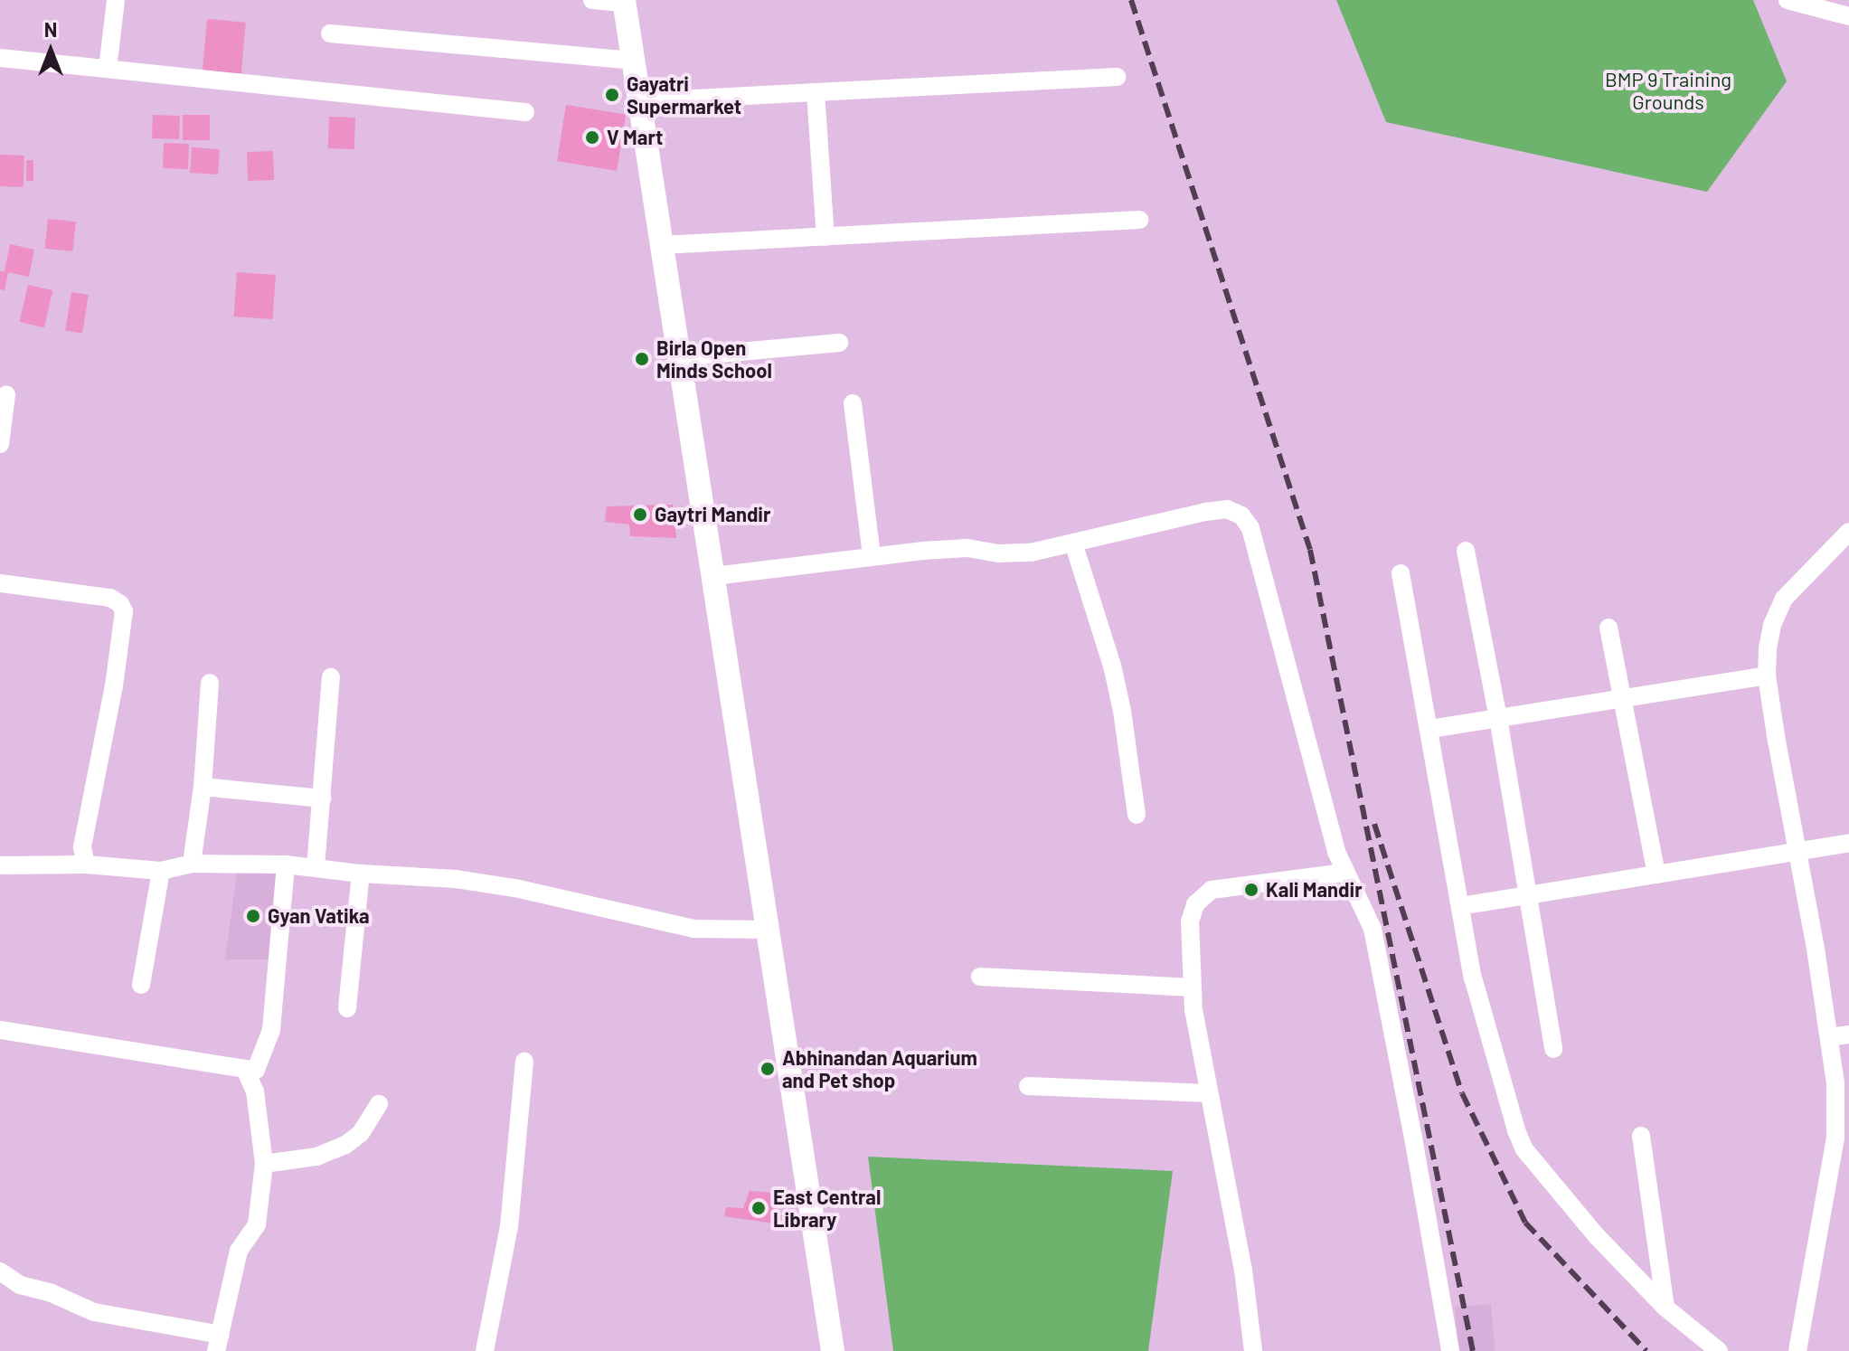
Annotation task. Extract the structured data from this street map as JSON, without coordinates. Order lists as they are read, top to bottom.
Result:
{
  "parks": ["BMP 9 Training Grounds"],
  "places": [
    "Gayatri Supermarket",
    "V Mart",
    "Birla Open Minds School",
    "Gaytri Mandir",
    "Kali Mandir",
    "Gyan Vatika",
    "Abhinandan Aquarium and Pet shop",
    "East Central Library"
  ],
  "north": "top"
}
